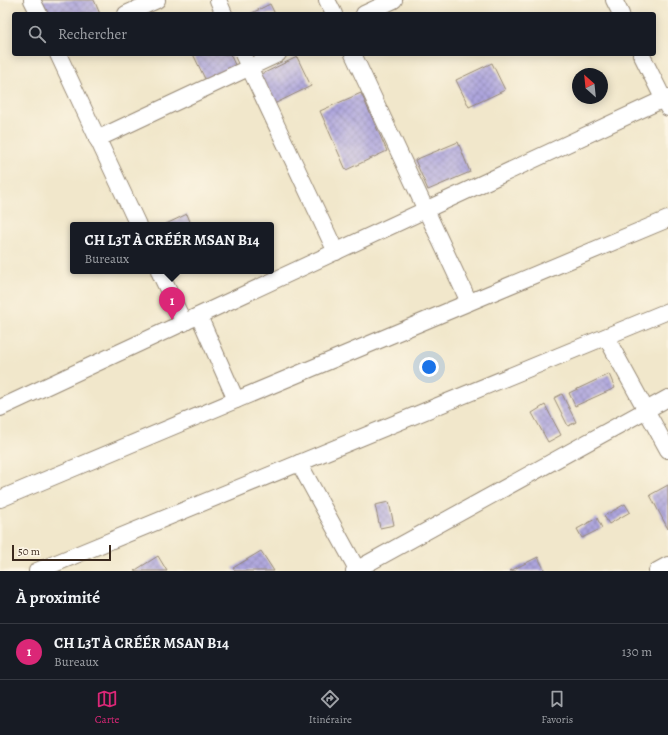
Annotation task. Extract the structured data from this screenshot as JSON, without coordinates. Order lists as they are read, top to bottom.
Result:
{
  "scale_bar": "50 m",
  "north": "top left",
  "page": {
    "search": "Rechercher",
    "popup": ["CH L3T À CRÉÉR MSAN B14", "Bureaux"],
    "pins": "1",
    "scale": "50 m",
    "heading": "À proximité",
    "list": [
      {
        "mark": "1",
        "name": "CH L3T À CRÉÉR MSAN B14",
        "note": "Bureaux",
        "value": "130 m"
      }
    ],
    "nav": ["Carte", "Itinéraire", "Favoris"]
  }
}
